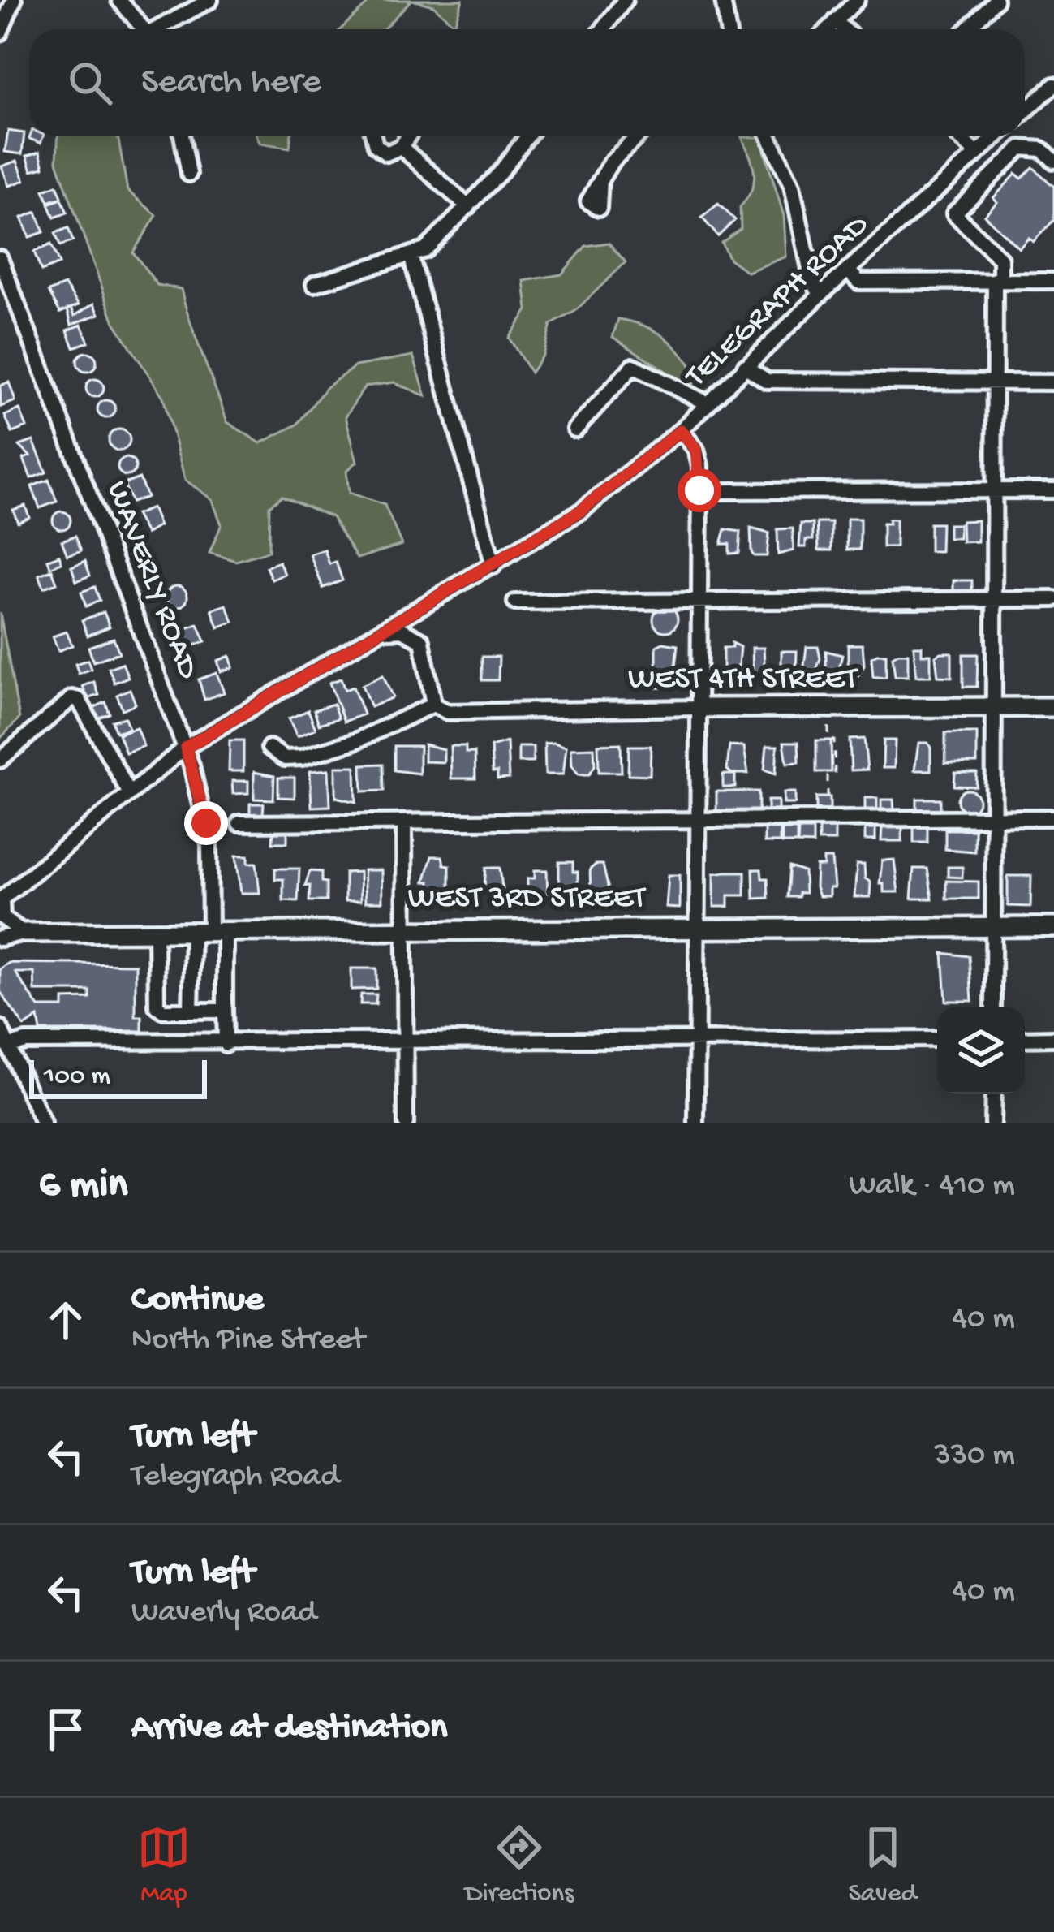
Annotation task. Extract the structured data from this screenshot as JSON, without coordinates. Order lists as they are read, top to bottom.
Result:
{
  "streets": {
    "main road": ["WEST 4TH STREET", "WEST 3RD STREET"],
    "street": ["TELEGRAPH ROAD", "WAVERLY ROAD"]
  },
  "crossings": [
    ["TELEGRAPH ROAD", "WAVERLY ROAD"],
    ["WAVERLY ROAD", "WEST 3RD STREET"]
  ],
  "scale_bar": "100 m",
  "page": {
    "search": "Search here",
    "scale": "100 m",
    "heading": ["6 min", "Walk · 410 m"],
    "list": [
      ["Continue", "North Pine Street", "40 m"],
      ["Turn left", "Telegraph Road", "330 m"],
      ["Turn left", "Waverly Road", "40 m"],
      "Arrive at destination"
    ],
    "nav": ["Map", "Directions", "Saved"]
  }
}
